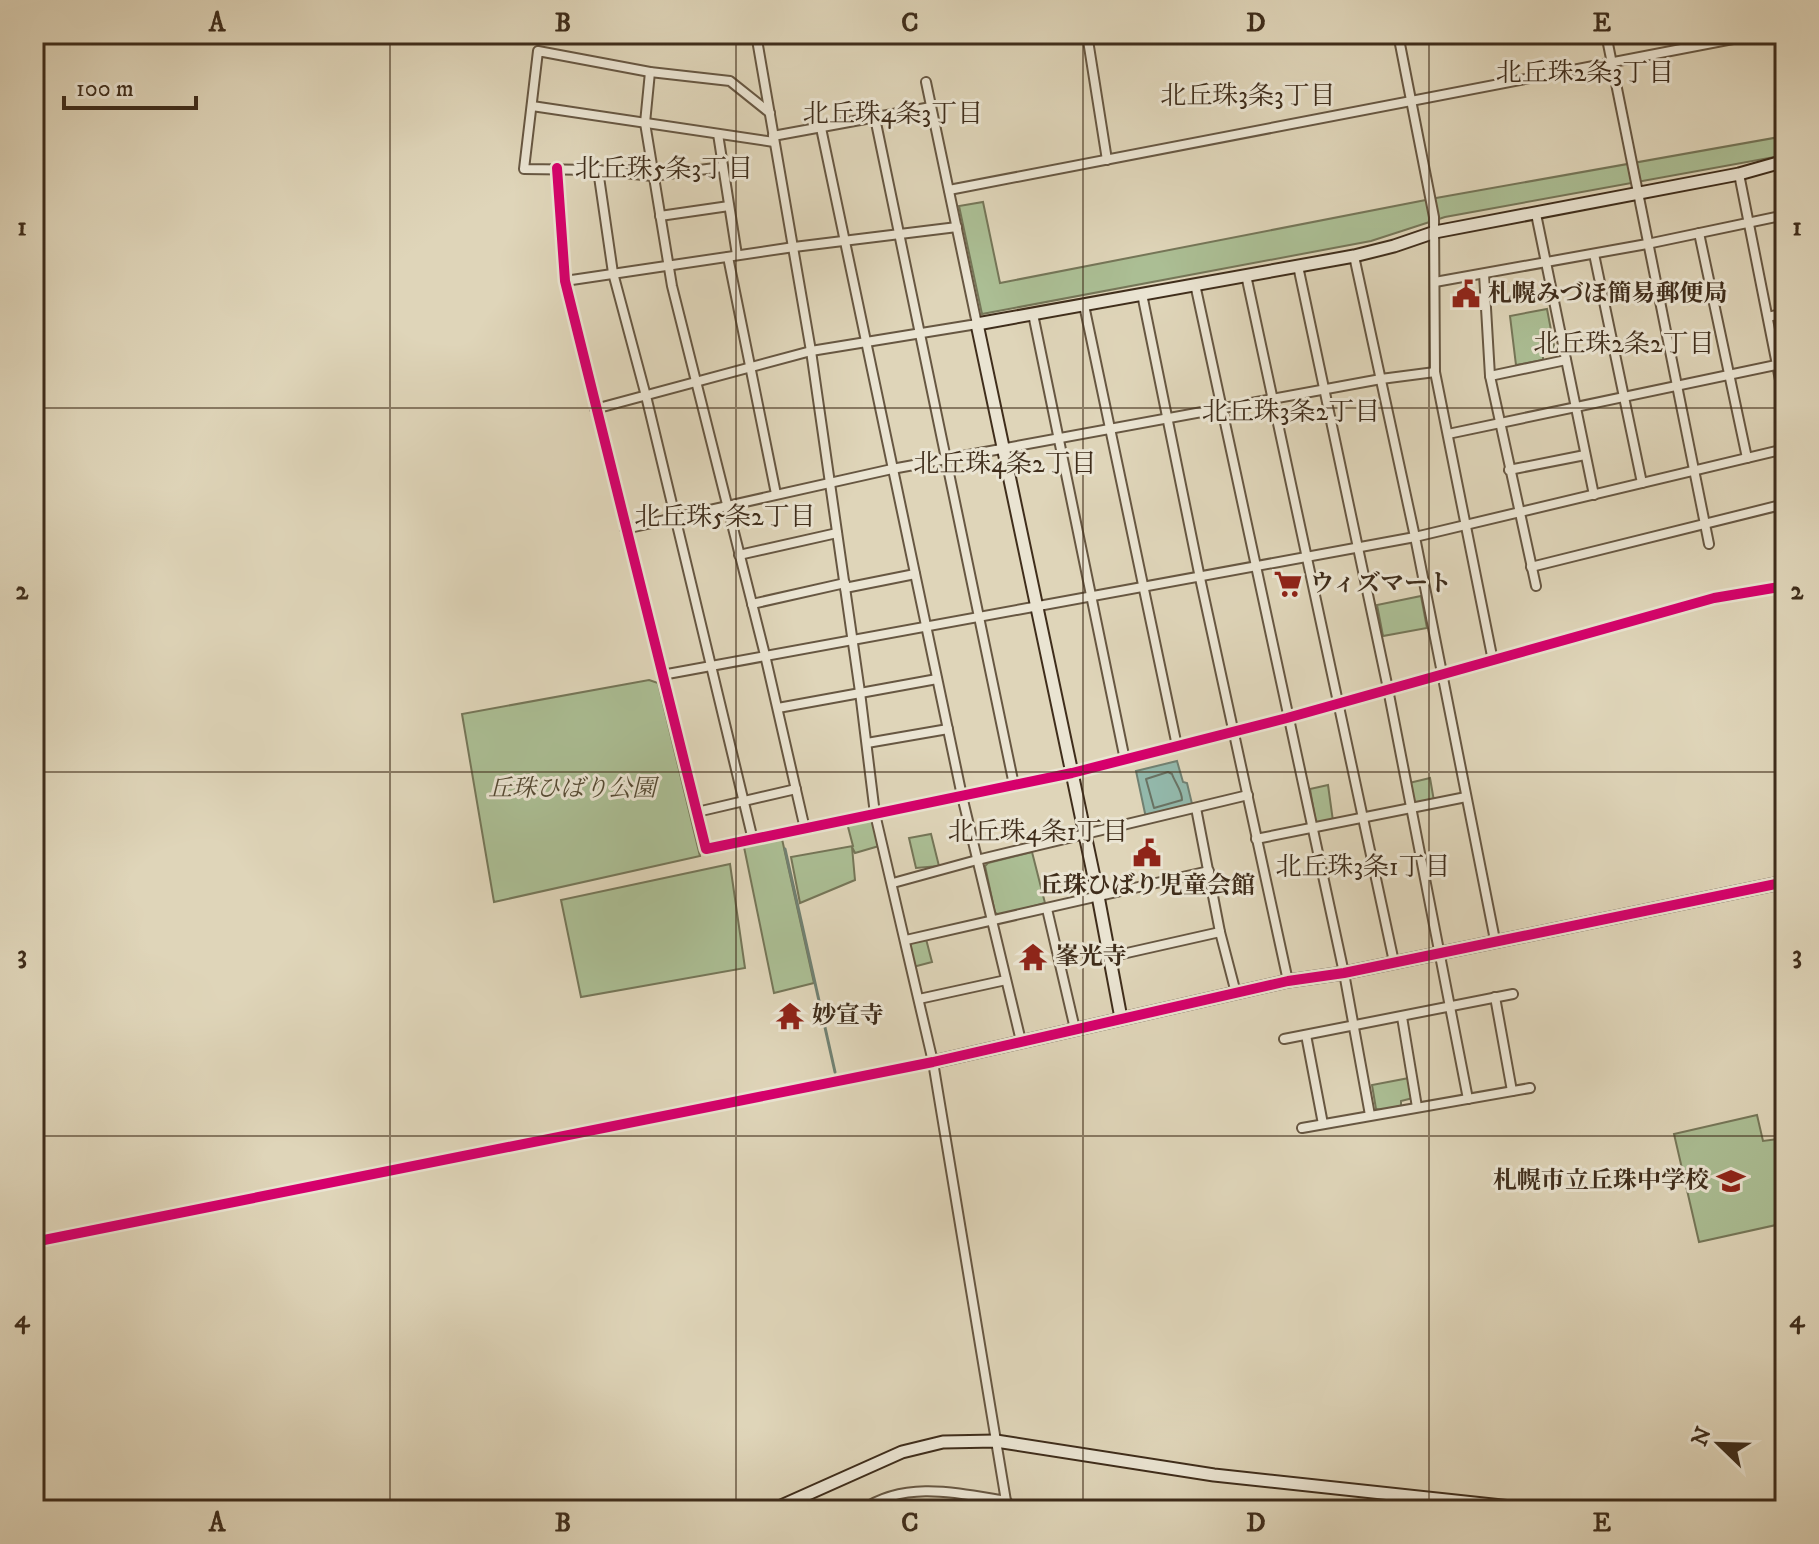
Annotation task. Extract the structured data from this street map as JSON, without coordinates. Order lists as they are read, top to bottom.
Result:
{
  "districts": [
    "北丘珠2条3丁目",
    "北丘珠3条3丁目",
    "北丘珠4条3丁目",
    "北丘珠5条3丁目",
    "北丘珠2条2丁目",
    "北丘珠3条2丁目",
    "北丘珠4条2丁目",
    "北丘珠5条2丁目",
    "北丘珠4条1丁目",
    "北丘珠3条1丁目"
  ],
  "parks": ["丘珠ひばり公園"],
  "places": {
    "public building": ["札幌みづほ簡易郵便局", "丘珠ひばり児童会館"],
    "supermarket": ["ウィズマート"],
    "temple": ["峯光寺", "妙宣寺"],
    "school or university": ["札幌市立丘珠中学校"]
  },
  "scale_bar": "100 m",
  "north": "top left",
  "grid": {
    "columns": [
      "A",
      "B",
      "C",
      "D",
      "E"
    ],
    "rows": [
      "1",
      "2",
      "3",
      "4"
    ]
  }
}
